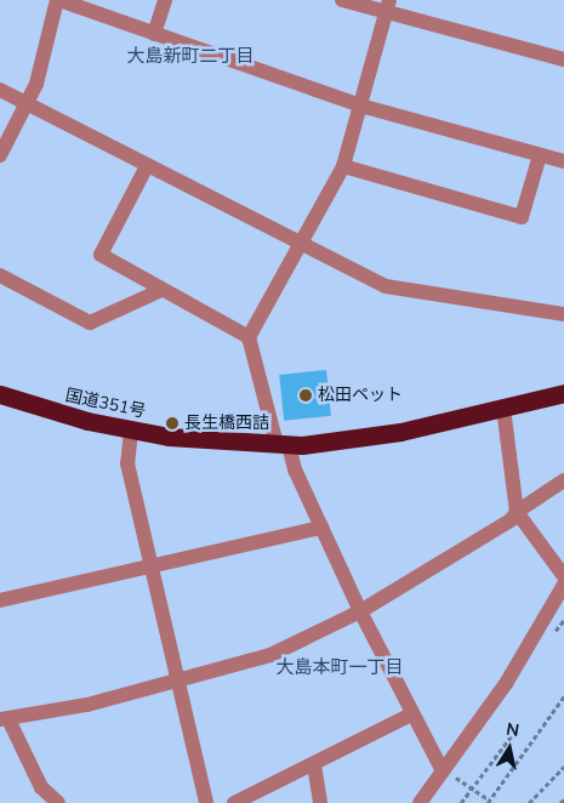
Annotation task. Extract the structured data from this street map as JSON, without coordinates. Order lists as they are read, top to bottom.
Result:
{
  "streets": {
    "highway": ["国道351号"]
  },
  "districts": ["大島新町二丁目", "大島本町一丁目"],
  "places": ["松田ペット", "長生橋西詰"],
  "north": "top"
}
